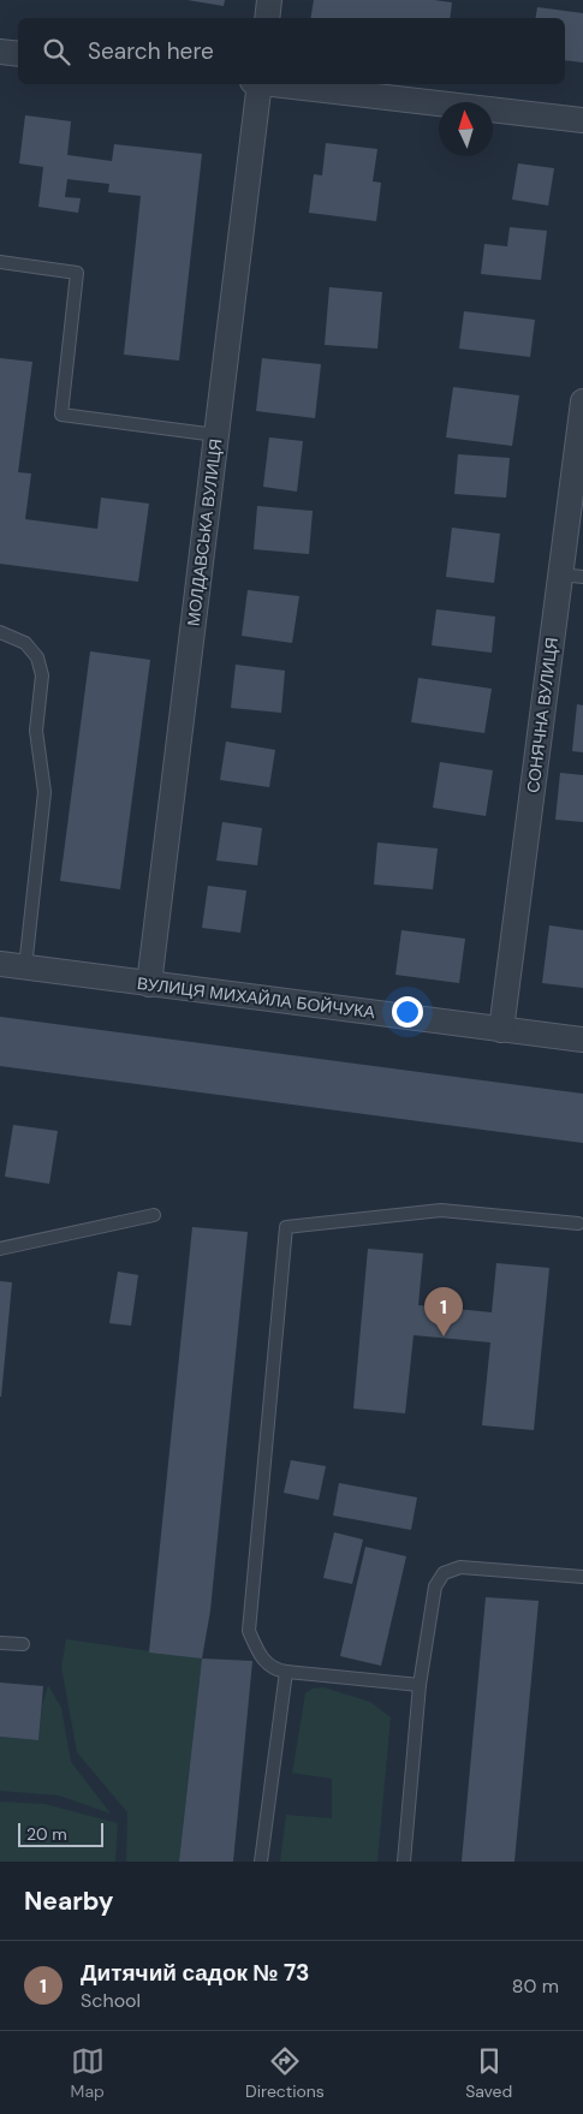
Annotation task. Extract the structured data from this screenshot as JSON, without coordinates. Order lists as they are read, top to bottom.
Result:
{
  "streets": {
    "street": ["МОЛДАВСЬКА ВУЛИЦЯ", "СОНЯЧНА ВУЛИЦЯ", "ВУЛИЦЯ МИХАЙЛА БОЙЧУКА"]
  },
  "crossings": [
    ["МОЛДАВСЬКА ВУЛИЦЯ", "ВУЛИЦЯ МИХАЙЛА БОЙЧУКА"],
    ["СОНЯЧНА ВУЛИЦЯ", "ВУЛИЦЯ МИХАЙЛА БОЙЧУКА"]
  ],
  "scale_bar": "20 m",
  "north": "top",
  "page": {
    "search": "Search here",
    "pins": "1",
    "scale": "20 m",
    "heading": "Nearby",
    "list": [
      {
        "mark": "1",
        "name": "Дитячий садок № 73",
        "note": "School",
        "value": "80 m"
      }
    ],
    "nav": ["Map", "Directions", "Saved"]
  }
}
